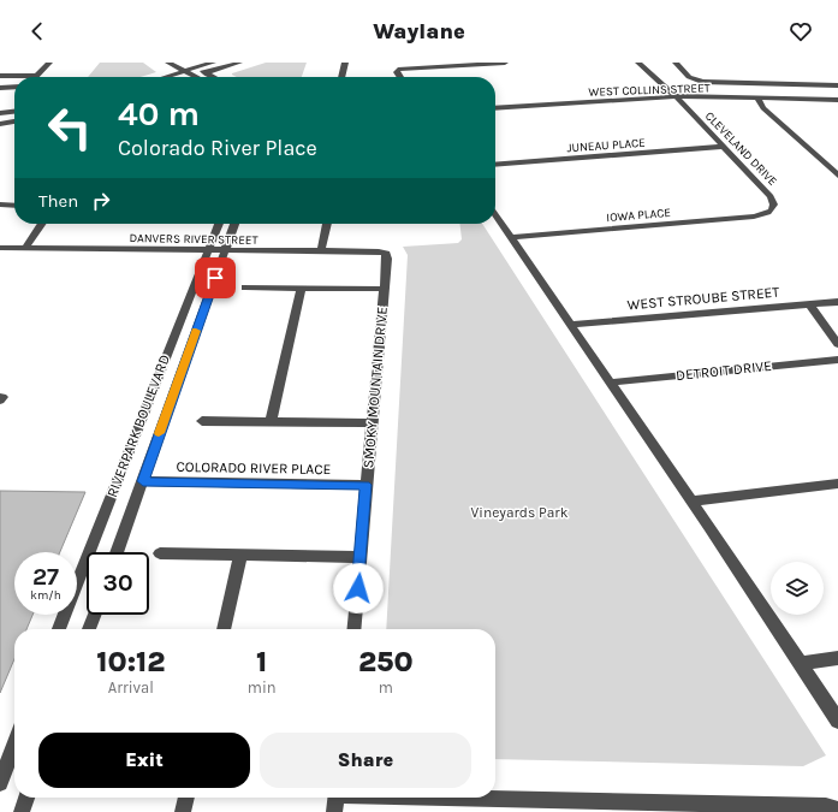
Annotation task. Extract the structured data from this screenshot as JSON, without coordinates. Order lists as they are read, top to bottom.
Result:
{
  "streets": {
    "street": [
      "WEST COLLINS STREET",
      "JUNEAU PLACE",
      "CLEVELAND DRIVE",
      "IOWA PLACE",
      "DANVERS RIVER STREET",
      "WEST STROUBE STREET",
      "DETROIT DRIVE",
      "SMOKY MOUNTAIN DRIVE",
      "RIVERPARK BOULEVARD",
      "COLORADO RIVER PLACE"
    ]
  },
  "crossings": [
    ["WEST COLLINS STREET", "CLEVELAND DRIVE"],
    ["JUNEAU PLACE", "CLEVELAND DRIVE"],
    ["CLEVELAND DRIVE", "IOWA PLACE"],
    ["DANVERS RIVER STREET", "SMOKY MOUNTAIN DRIVE"],
    ["DANVERS RIVER STREET", "RIVERPARK BOULEVARD"],
    ["SMOKY MOUNTAIN DRIVE", "COLORADO RIVER PLACE"],
    ["RIVERPARK BOULEVARD", "COLORADO RIVER PLACE"]
  ],
  "parks": ["Vineyards Park"],
  "page": {
    "header": "Waylane",
    "turn": ["40 m", "Colorado River Place"],
    "then": "Then",
    "speed": "27 km/h",
    "limit": "30",
    "eta": [
      "10:12",
      "Arrival",
      "1",
      "min",
      "250",
      "m"
    ],
    "buttons": ["Exit", "Share"]
  }
}
